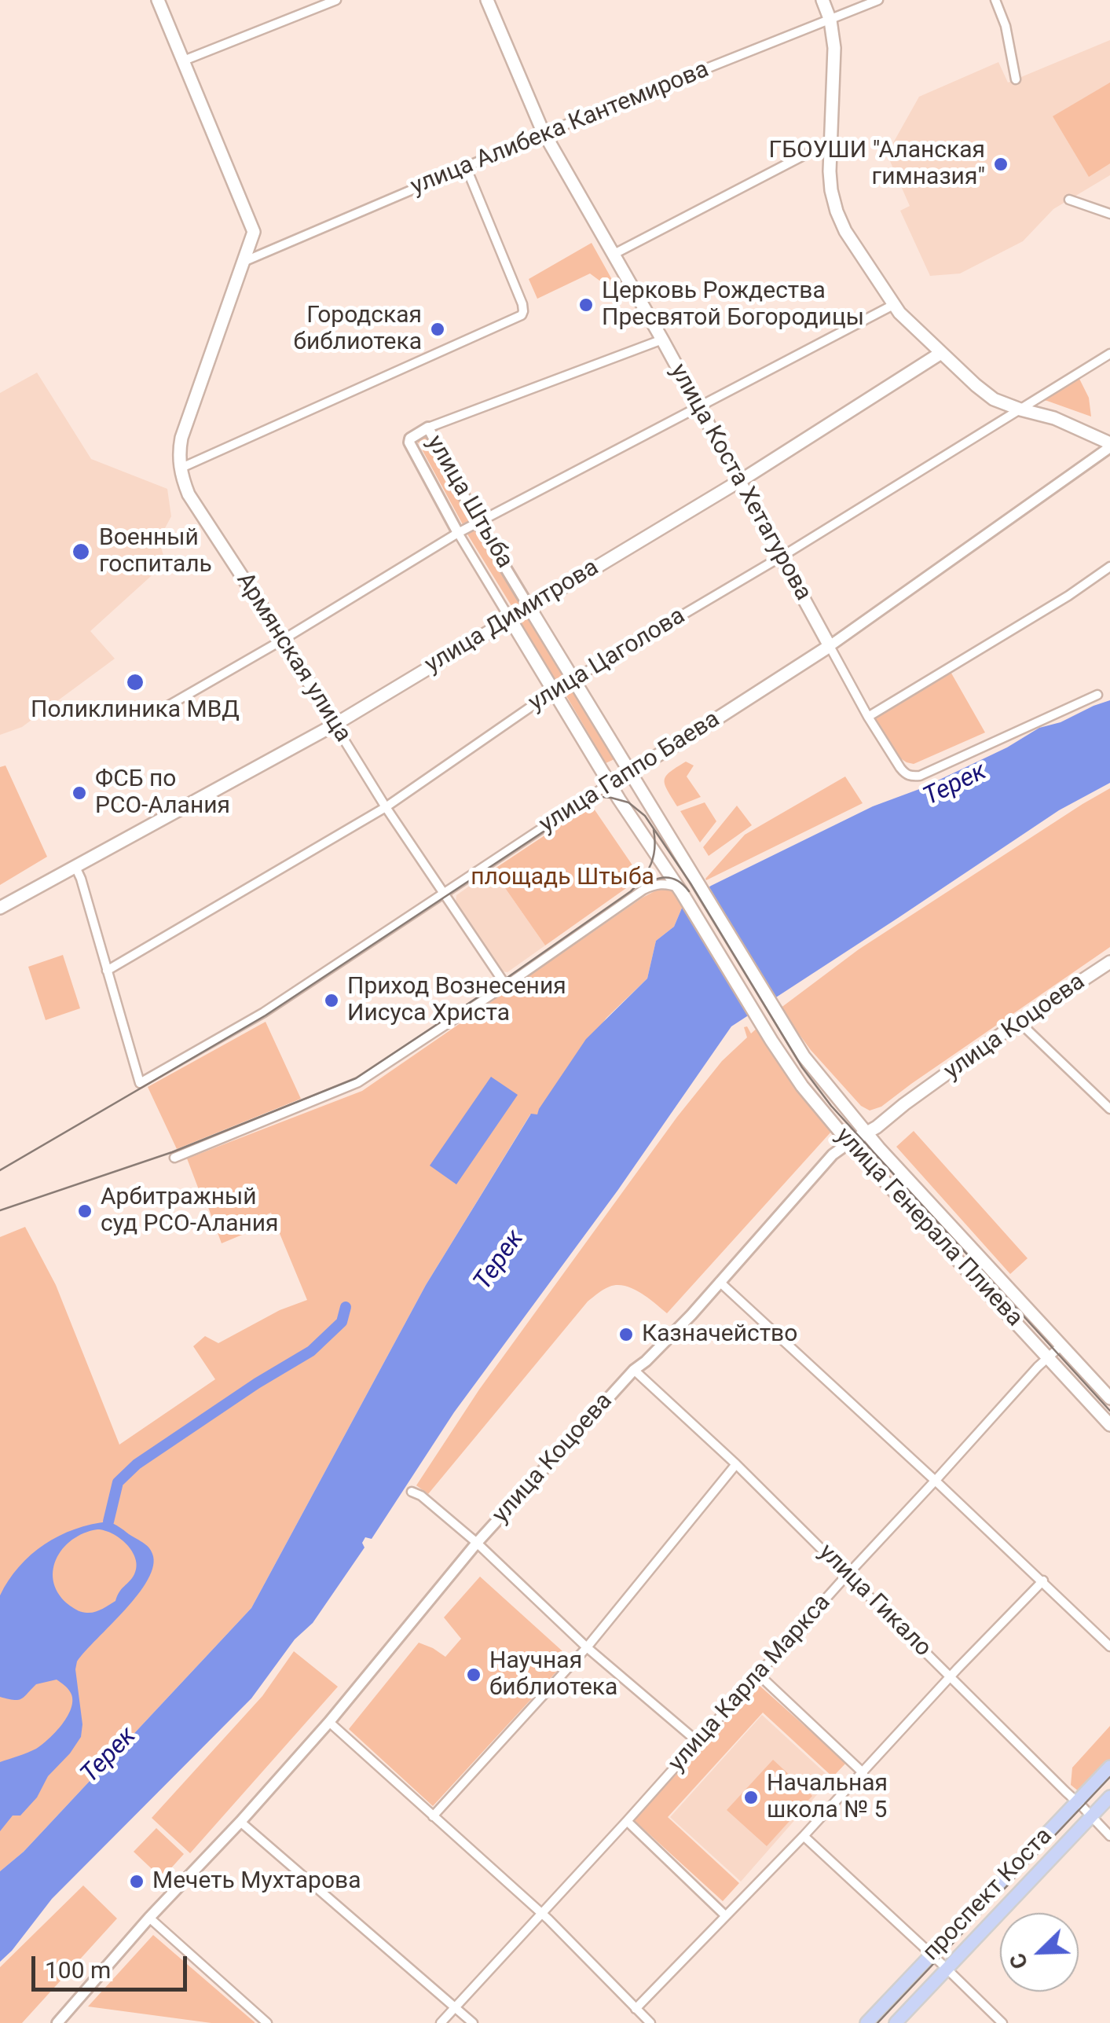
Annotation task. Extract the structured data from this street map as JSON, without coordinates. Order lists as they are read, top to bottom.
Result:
{
  "streets": {
    "main road": [
      "улица Коста Хетагурова",
      "улица Штыба",
      "улица Димитрова",
      "Армянская улица",
      "улица Гаппо Баева",
      "улица Коцоева",
      "улица Генерала Плиева",
      "проспект Коста"
    ],
    "street": [
      "улица Алибека Кантемирова",
      "улица Цаголова",
      "улица Гикало",
      "улица Карла Маркса"
    ]
  },
  "crossings": [
    ["улица Алибека Кантемирова", "улица Коста Хетагурова"],
    ["улица Коста Хетагурова", "улица Димитрова"],
    ["улица Коста Хетагурова", "улица Цаголова"],
    ["улица Коста Хетагурова", "улица Гаппо Баева"],
    ["улица Штыба", "улица Димитрова"],
    ["улица Штыба", "улица Цаголова"],
    ["улица Штыба", "улица Гаппо Баева"],
    ["улица Штыба", "улица Генерала Плиева"],
    ["улица Димитрова", "Армянская улица"],
    ["Армянская улица", "улица Цаголова"],
    ["Армянская улица", "улица Гаппо Баева"],
    ["улица Цаголова", "улица Гаппо Баева"],
    ["улица Коцоева", "улица Генерала Плиева"],
    ["улица Коцоева", "улица Гикало"],
    ["улица Генерала Плиева", "улица Карла Маркса"],
    ["улица Гикало", "улица Карла Маркса"],
    ["улица Гикало", "проспект Коста"]
  ],
  "water": ["Терек"],
  "parks": ["площадь Штыба"],
  "places": [
    "ГБОУШИ \"Аланская гимназия\"",
    "Церковь Рождества Пресвятой Богородицы",
    "Городская библиотека",
    "Военный госпиталь",
    "Поликлиника МВД",
    "ФСБ по РСО-Алания",
    "Приход Вознесения Иисуса Христа",
    "Арбитражный суд РСО-Алания",
    "Казначейство",
    "Научная библиотека",
    "Начальная школа № 5",
    "Мечеть Мухтарова"
  ],
  "scale_bar": "100 m",
  "north": "bottom left"
}
